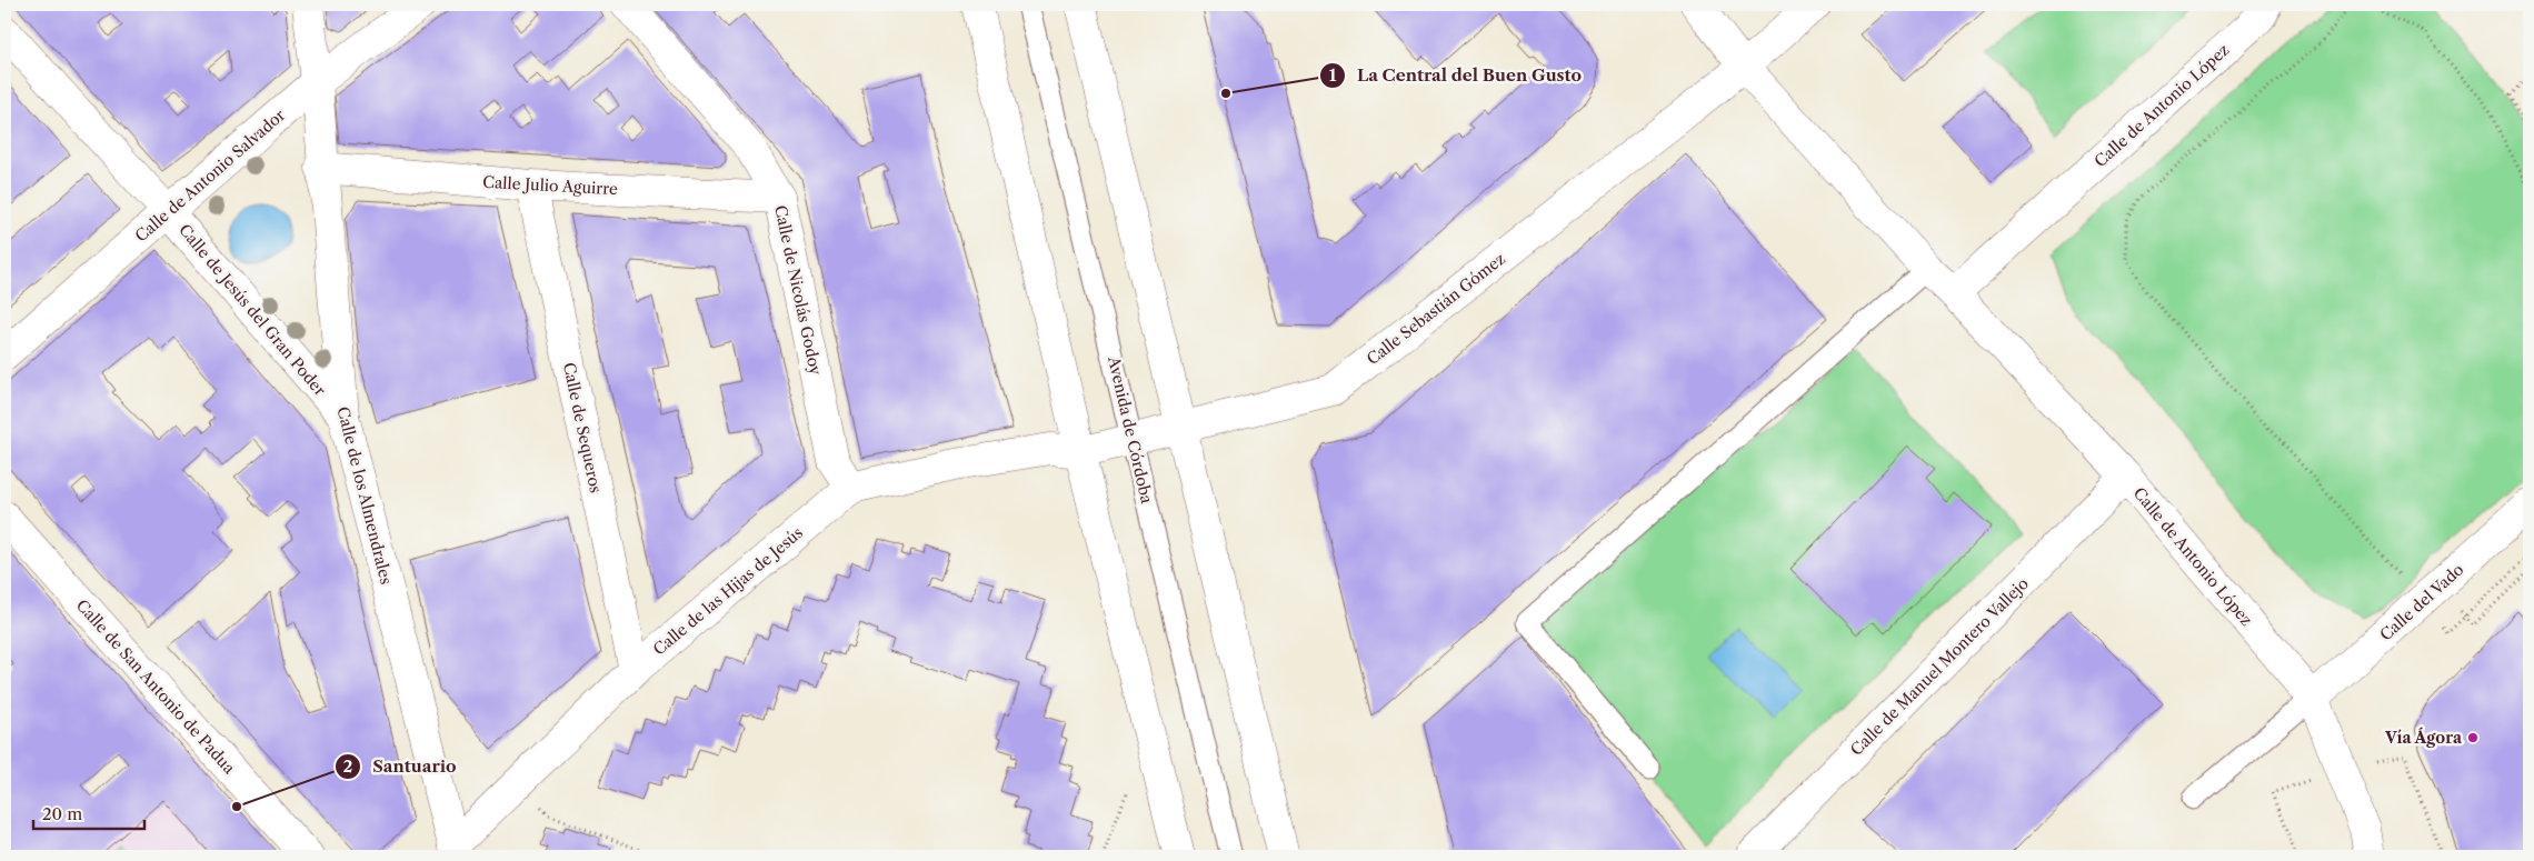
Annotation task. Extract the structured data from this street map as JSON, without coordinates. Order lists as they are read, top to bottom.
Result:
{
  "streets": {
    "street": [
      "Calle de Antonio López",
      "Calle de Antonio Salvador",
      "Calle Julio Aguirre",
      "Calle de Nicolás Godoy",
      "Calle Sebastián Gómez",
      "Calle de Jesús del Gran Poder",
      "Calle de Sequeros",
      "Calle de los Almendrales",
      "Calle de las Hijas de Jesús",
      "Calle del Vado",
      "Calle de Manuel Montero Vallejo",
      "Calle de San Antonio de Padua"
    ],
    "lane": ["Avenida de Córdoba"]
  },
  "crossings": [
    ["Calle de Antonio López", "Calle Sebastián Gómez"],
    ["Calle de Antonio López", "Calle del Vado"],
    ["Calle de Antonio López", "Calle de Manuel Montero Vallejo"],
    ["Calle de Antonio Salvador", "Calle de Jesús del Gran Poder"],
    ["Calle de Antonio Salvador", "Calle de los Almendrales"],
    ["Calle Julio Aguirre", "Calle de Nicolás Godoy"],
    ["Calle Julio Aguirre", "Calle de Sequeros"],
    ["Calle Julio Aguirre", "Calle de los Almendrales"],
    ["Calle de Nicolás Godoy", "Calle de las Hijas de Jesús"],
    ["Calle Sebastián Gómez", "Avenida de Córdoba"],
    ["Calle Sebastián Gómez", "Calle de las Hijas de Jesús"],
    ["Calle de Jesús del Gran Poder", "Calle de los Almendrales"],
    ["Calle de Sequeros", "Calle de las Hijas de Jesús"],
    ["Calle de los Almendrales", "Calle de las Hijas de Jesús"]
  ],
  "places": ["La Central del Buen Gusto", "Vía Ágora", "Santuario"],
  "scale_bar": "20 m"
}
